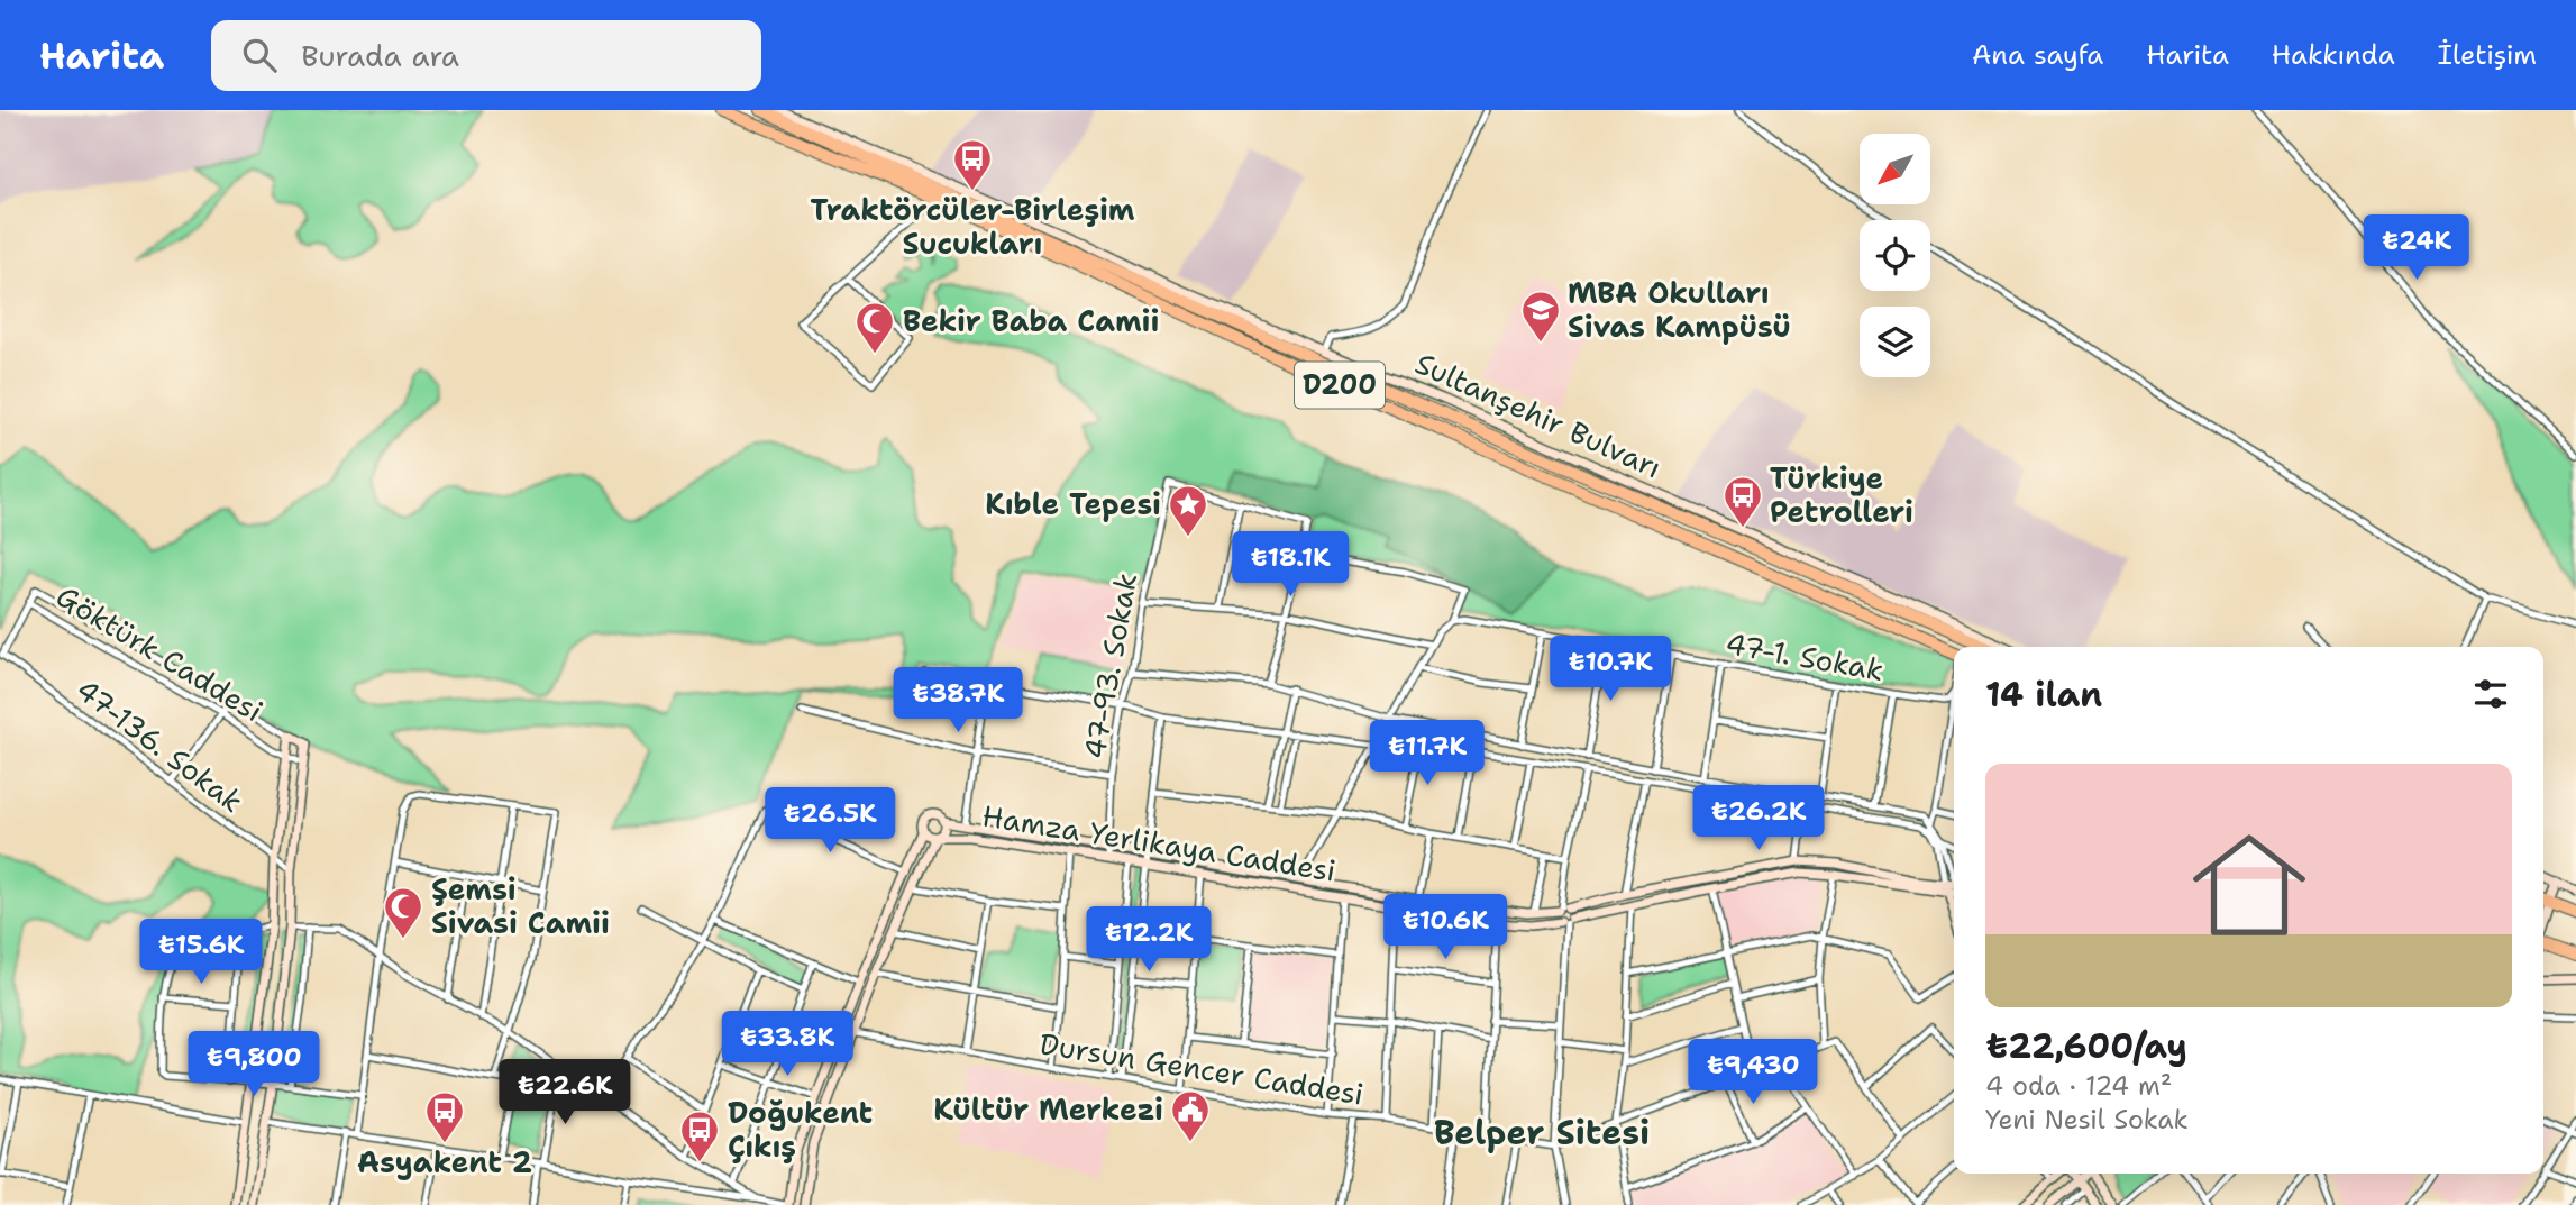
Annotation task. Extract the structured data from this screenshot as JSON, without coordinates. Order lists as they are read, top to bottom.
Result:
{
  "streets": {
    "highway": ["D200", "Sultanşehir Bulvarı"],
    "street": [
      "Göktürk Caddesi",
      "47-1. Sokak",
      "47-93. Sokak",
      "47-136. Sokak",
      "Hamza Yerlikaya Caddesi",
      "Dursun Gencer Caddesi"
    ]
  },
  "crossings": [
    ["Göktürk Caddesi", "47-136. Sokak"],
    ["47-93. Sokak", "Hamza Yerlikaya Caddesi"]
  ],
  "districts": ["Belper Sitesi"],
  "places": {
    "bus stop": [
      "Traktörcüler-Birleşim Sucukları",
      "Türkiye Petrolleri",
      "Asyakent 2",
      "Doğukent Çıkış"
    ],
    "school or university": ["MBA Okulları Sivas Kampüsü"],
    "mosque": ["Bekir Baba Camii", "Şemsi Sivasi Camii"],
    "place": ["Kıble Tepesi"],
    "public building": ["Kültür Merkezi"]
  },
  "north": "bottom left",
  "page": {
    "header": "Harita",
    "search": "Burada ara",
    "nav": [
      "Ana sayfa",
      "Harita",
      "Hakkında",
      "İletişim"
    ],
    "price": [
      "₺24K",
      "₺18.1K",
      "₺10.7K",
      "₺38.7K",
      "₺11.7K",
      "₺26.2K",
      "₺26.5K",
      "₺10.6K",
      "₺12.2K",
      "₺15.6K",
      "₺33.8K",
      "₺9,800",
      "₺9,430",
      "₺22.6K"
    ],
    "heading": "14 ilan",
    "list": [
      {
        "name": "₺22,600/ay",
        "note": "4 oda · 124 m² · Yeni Nesil Sokak"
      }
    ]
  }
}
